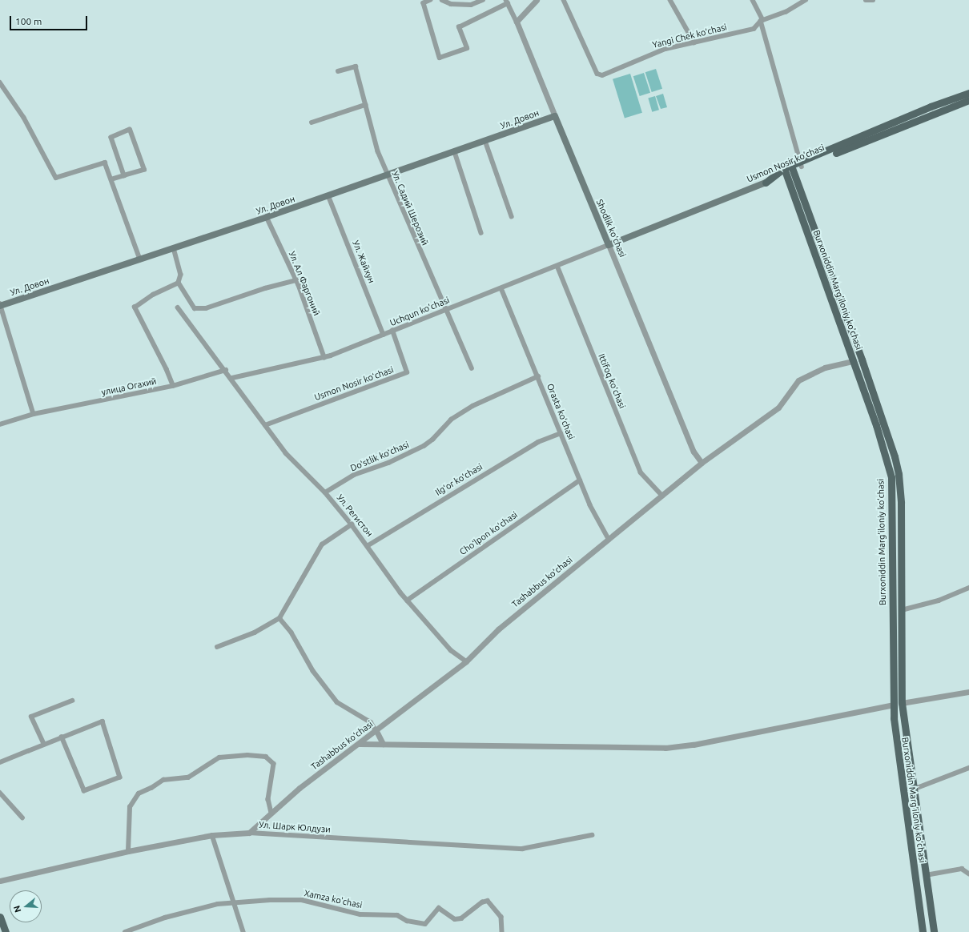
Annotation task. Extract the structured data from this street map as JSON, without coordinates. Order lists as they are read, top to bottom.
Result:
{
  "streets": {
    "main road": [
      "Ул. Довон",
      "Usmon Nosir ko‘chasi",
      "Shodlik koʻchasi",
      "Burxoniddin Marg’iloniy ko’chasi"
    ],
    "street": [
      "Yangi Chek koʻchasi",
      "Ул. Садий Шерозий",
      "Ул. Жайхун",
      "Ул. Ал Фаргоний",
      "Uchqun ko'chasi",
      "Ittifoq koʻchasi",
      "Usmon Nosir koʻchasi",
      "улица Огахий",
      "Orasta koʻchasi",
      "Doʻstlik koʻchasi",
      "Ilgʻor koʻchasi",
      "Ул. Регистон",
      "Choʻlpon koʻchasi",
      "Tashabbus koʻchasi",
      "Ул. Шарк Юлдузи",
      "Xamza ko'chasi"
    ]
  },
  "crossings": [
    ["Ул. Довон", "Ул. Садий Шерозий"],
    ["Ул. Довон", "Shodlik koʻchasi"],
    ["Ул. Довон", "Ул. Жайхун"],
    ["Ул. Довон", "Ул. Ал Фаргоний"],
    ["Usmon Nosir ko‘chasi", "Shodlik koʻchasi"],
    ["Usmon Nosir ko‘chasi", "Burxoniddin Marg’iloniy ko’chasi"],
    ["Usmon Nosir ko‘chasi", "Uchqun ko'chasi"],
    ["Ул. Садий Шерозий", "Uchqun ko'chasi"],
    ["Shodlik koʻchasi", "Uchqun ko'chasi"],
    ["Shodlik koʻchasi", "Tashabbus koʻchasi"],
    ["Ул. Жайхун", "Uchqun ko'chasi"],
    ["Ул. Ал Фаргоний", "Uchqun ko'chasi"],
    ["Burxoniddin Marg’iloniy ko’chasi", "Tashabbus koʻchasi"],
    ["Uchqun ko'chasi", "Ittifoq koʻchasi"],
    ["Uchqun ko'chasi", "Usmon Nosir koʻchasi"],
    ["Uchqun ko'chasi", "Orasta koʻchasi"],
    ["Uchqun ko'chasi", "Ул. Регистон"],
    ["Ittifoq koʻchasi", "Tashabbus koʻchasi"],
    ["Usmon Nosir koʻchasi", "Ул. Регистон"],
    ["улица Огахий", "Ул. Регистон"],
    ["Orasta koʻchasi", "Doʻstlik koʻchasi"],
    ["Orasta koʻchasi", "Ilgʻor koʻchasi"],
    ["Orasta koʻchasi", "Choʻlpon koʻchasi"],
    ["Orasta koʻchasi", "Tashabbus koʻchasi"],
    ["Doʻstlik koʻchasi", "Ул. Регистон"],
    ["Ilgʻor koʻchasi", "Ул. Регистон"],
    ["Ул. Регистон", "Choʻlpon koʻchasi"],
    ["Ул. Регистон", "Tashabbus koʻchasi"],
    ["Tashabbus koʻchasi", "Ул. Шарк Юлдузи"]
  ],
  "scale_bar": "100 m",
  "north": "left"
}
